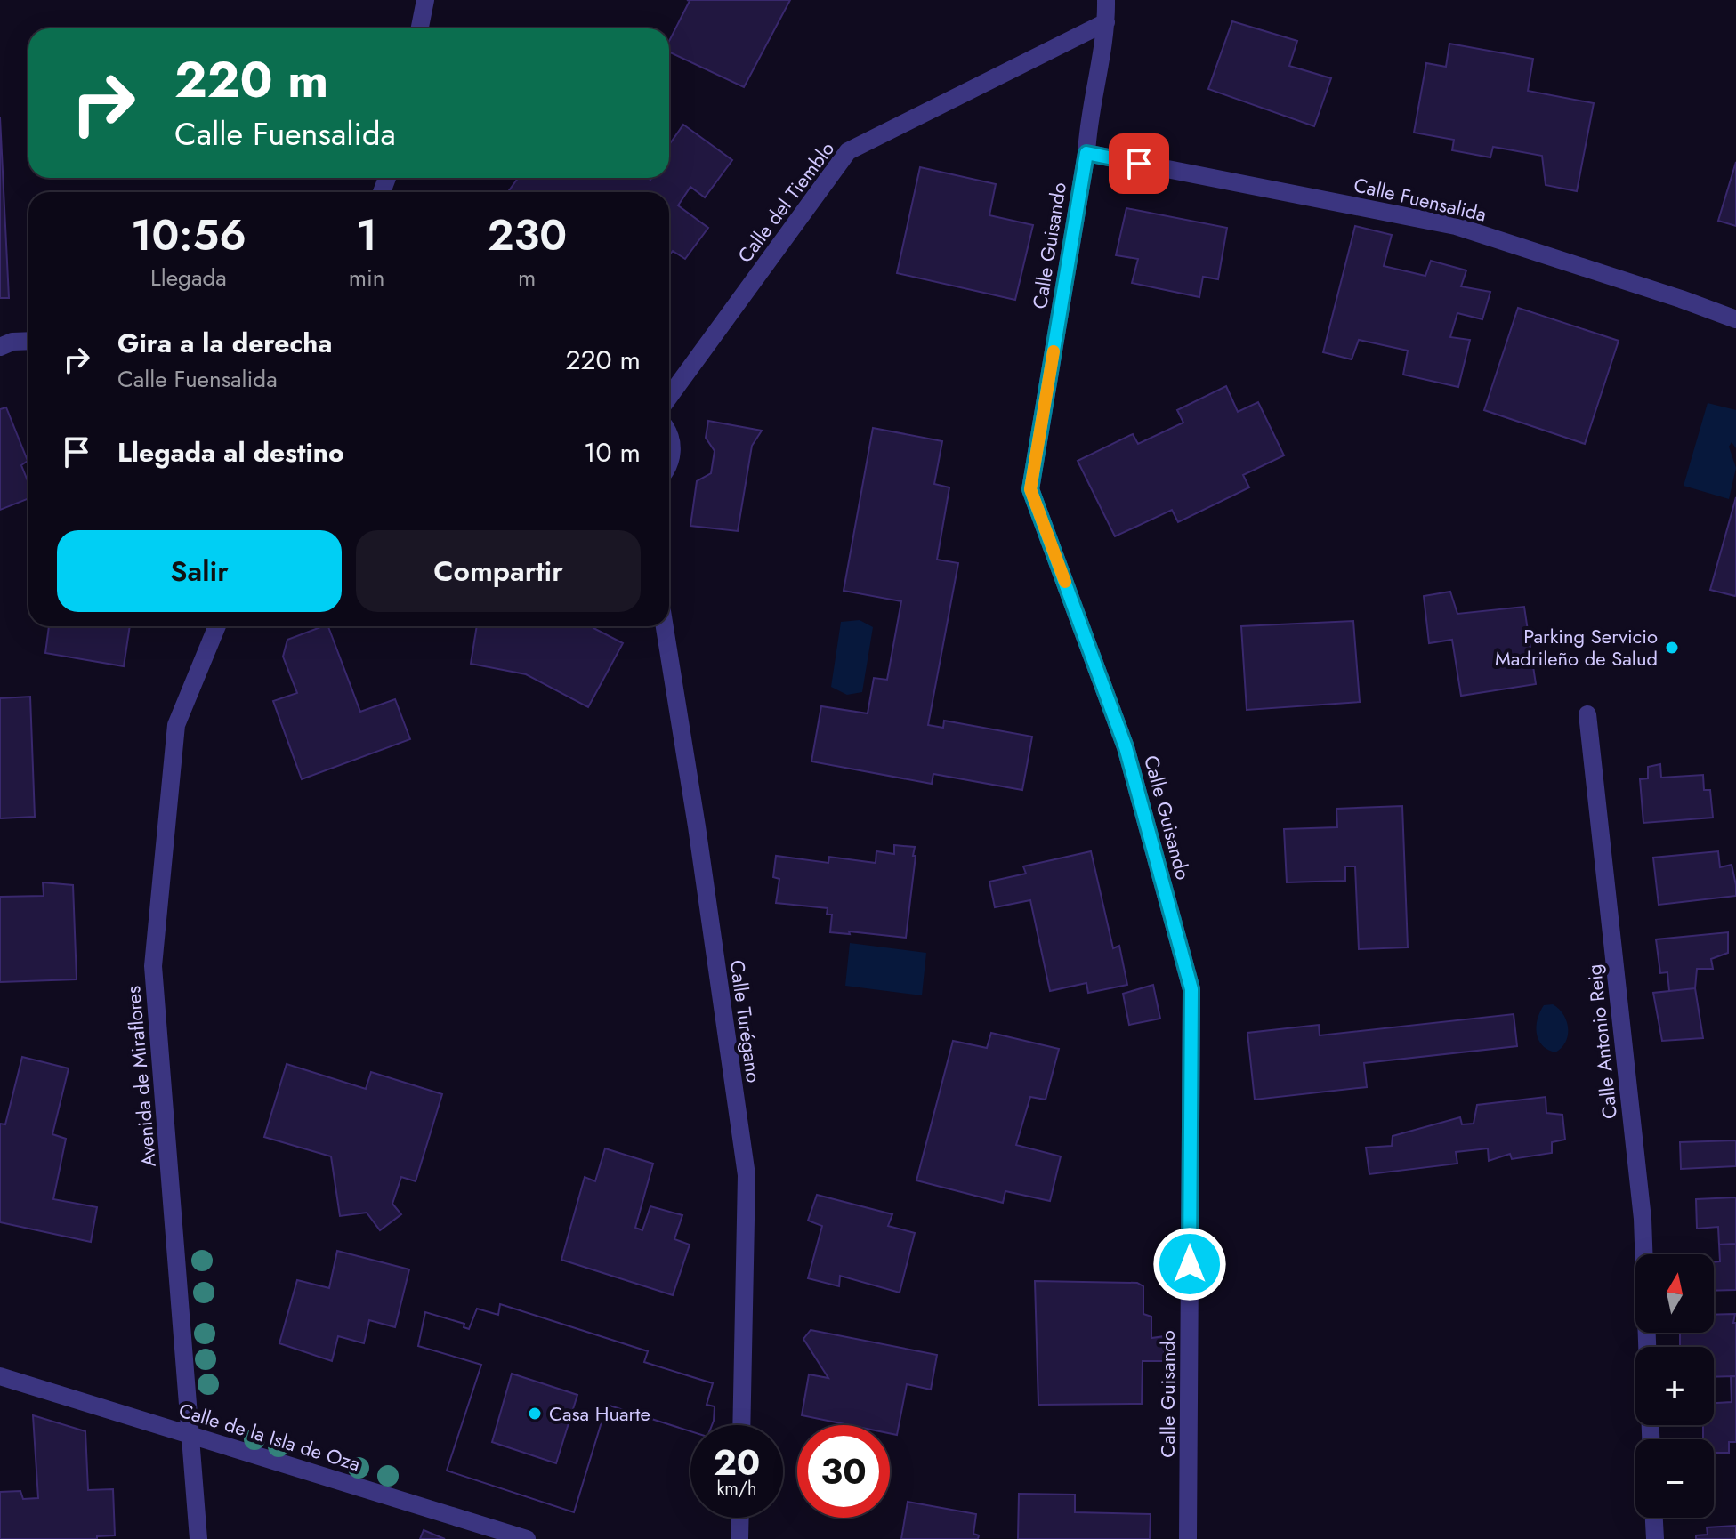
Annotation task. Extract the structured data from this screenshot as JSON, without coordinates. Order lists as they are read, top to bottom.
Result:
{
  "streets": {
    "street": [
      "Calle Fuensalida",
      "Calle del Tiemblo",
      "Calle Guisando",
      "Calle Turégano",
      "Calle Antonio Reig",
      "Avenida de Miraflores",
      "Calle de la Isla de Oza"
    ]
  },
  "crossings": [
    ["Calle Fuensalida", "Calle Guisando"],
    ["Calle del Tiemblo", "Calle Guisando"],
    ["Avenida de Miraflores", "Calle de la Isla de Oza"]
  ],
  "places": ["Parking Servicio Madrileño de Salud", "Casa Huarte"],
  "north": "top",
  "page": {
    "turn": ["220 m", "Calle Fuensalida"],
    "eta": [
      "10:56",
      "Llegada",
      "1",
      "min",
      "230",
      "m"
    ],
    "list": [
      {
        "name": "Gira a la derecha",
        "note": "Calle Fuensalida",
        "value": "220 m"
      },
      {
        "name": "Llegada al destino",
        "value": "10 m"
      }
    ],
    "buttons": ["Salir", "Compartir"],
    "map_buttons": ["+", "−"],
    "speed": "20 km/h",
    "limit": "30"
  }
}
